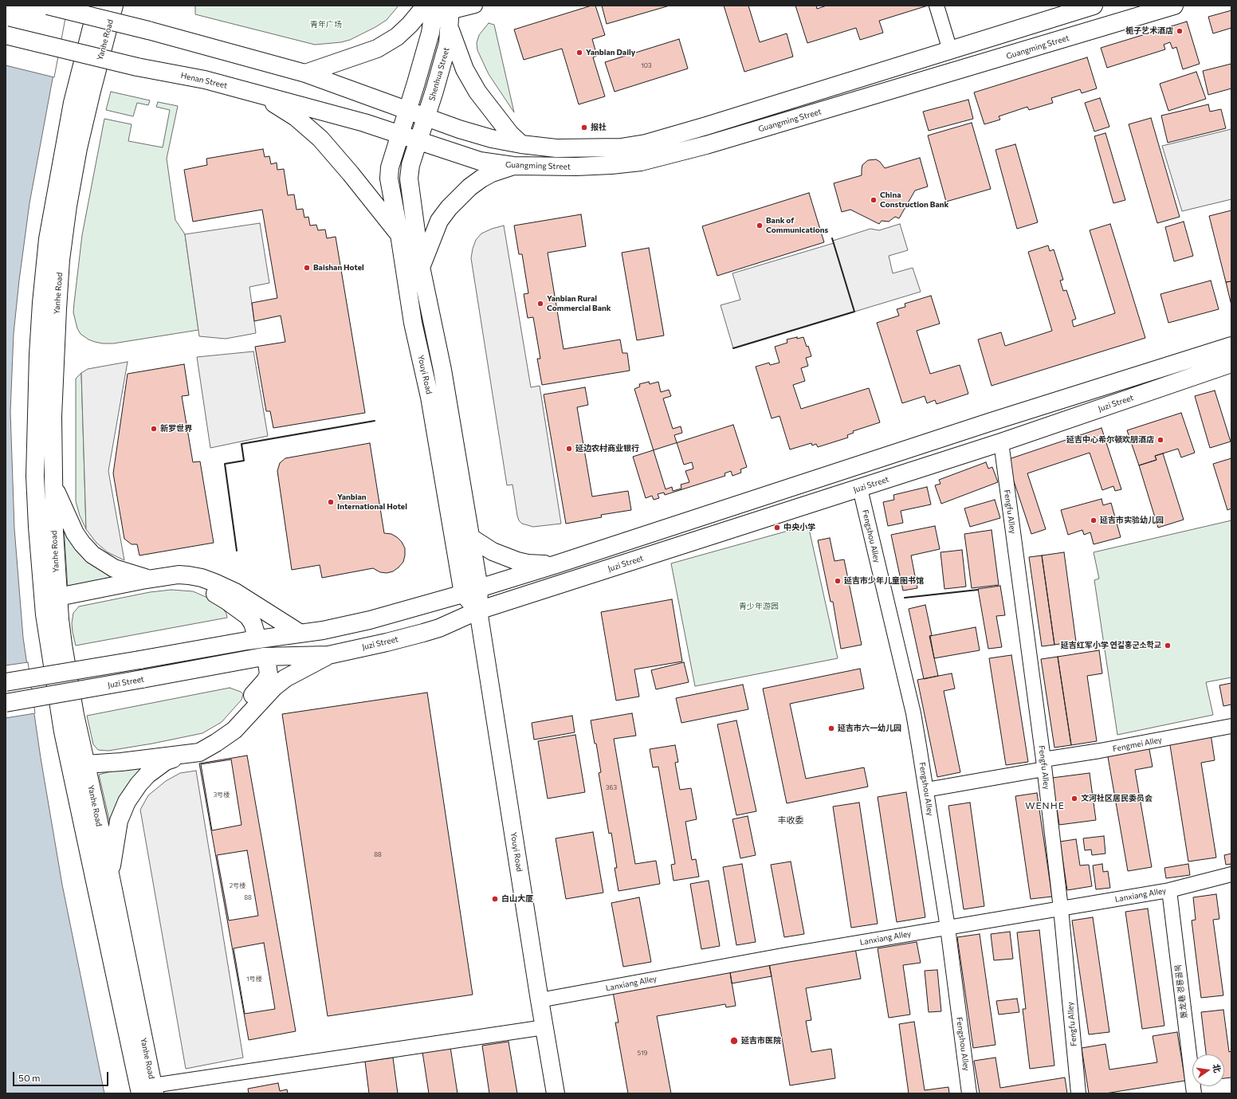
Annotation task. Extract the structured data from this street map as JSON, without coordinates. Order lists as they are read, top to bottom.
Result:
{
  "streets": {
    "main road": [
      "Yanhe Road",
      "Guangming Street",
      "Shenhua Street",
      "Henan Street",
      "Youyi Road",
      "Juzi Street"
    ],
    "street": [
      "Fengfu Alley",
      "Fengshou Alley",
      "Fengmei Alley",
      "Lanxiang Alley",
      "景龙巷 경룡골목"
    ]
  },
  "crossings": [
    ["Guangming Street", "Shenhua Street"],
    ["Guangming Street", "Henan Street"],
    ["Guangming Street", "Youyi Road"],
    ["Shenhua Street", "Youyi Road"],
    ["Henan Street", "Youyi Road"],
    ["Youyi Road", "Juzi Street"],
    ["Youyi Road", "Lanxiang Alley"],
    ["Juzi Street", "Fengfu Alley"],
    ["Juzi Street", "Fengshou Alley"],
    ["Fengfu Alley", "Fengmei Alley"],
    ["Fengfu Alley", "Lanxiang Alley"],
    ["Fengshou Alley", "Fengmei Alley"],
    ["Fengshou Alley", "Lanxiang Alley"],
    ["Lanxiang Alley", "景龙巷 경룡골목"]
  ],
  "districts": ["WENHE", "丰收委"],
  "parks": ["青年广场", "青少年游园"],
  "places": [
    "栀子艺术酒店",
    "Yanbian Daily",
    "报社",
    "China Construction Bank",
    "Bank of Communications",
    "Baishan Hotel",
    "Yanbian Rural Commercial Bank",
    "新罗世界",
    "延吉中心希尔顿欢朋酒店",
    "延边农村商业银行",
    "Yanbian International Hotel",
    "延吉市实验幼儿园",
    "中央小学",
    "延吉市少年儿童图书馆",
    "延吉红军小学 연길홍군소학교",
    "延吉市六一幼儿园",
    "文河社区居民委员会",
    "白山大厦",
    "延吉市医院"
  ],
  "house_numbers": [
    "103",
    "363",
    "3号楼",
    "88",
    "2号楼",
    "88",
    "1号楼",
    "519"
  ],
  "scale_bar": "50 m",
  "north": "right"
}
